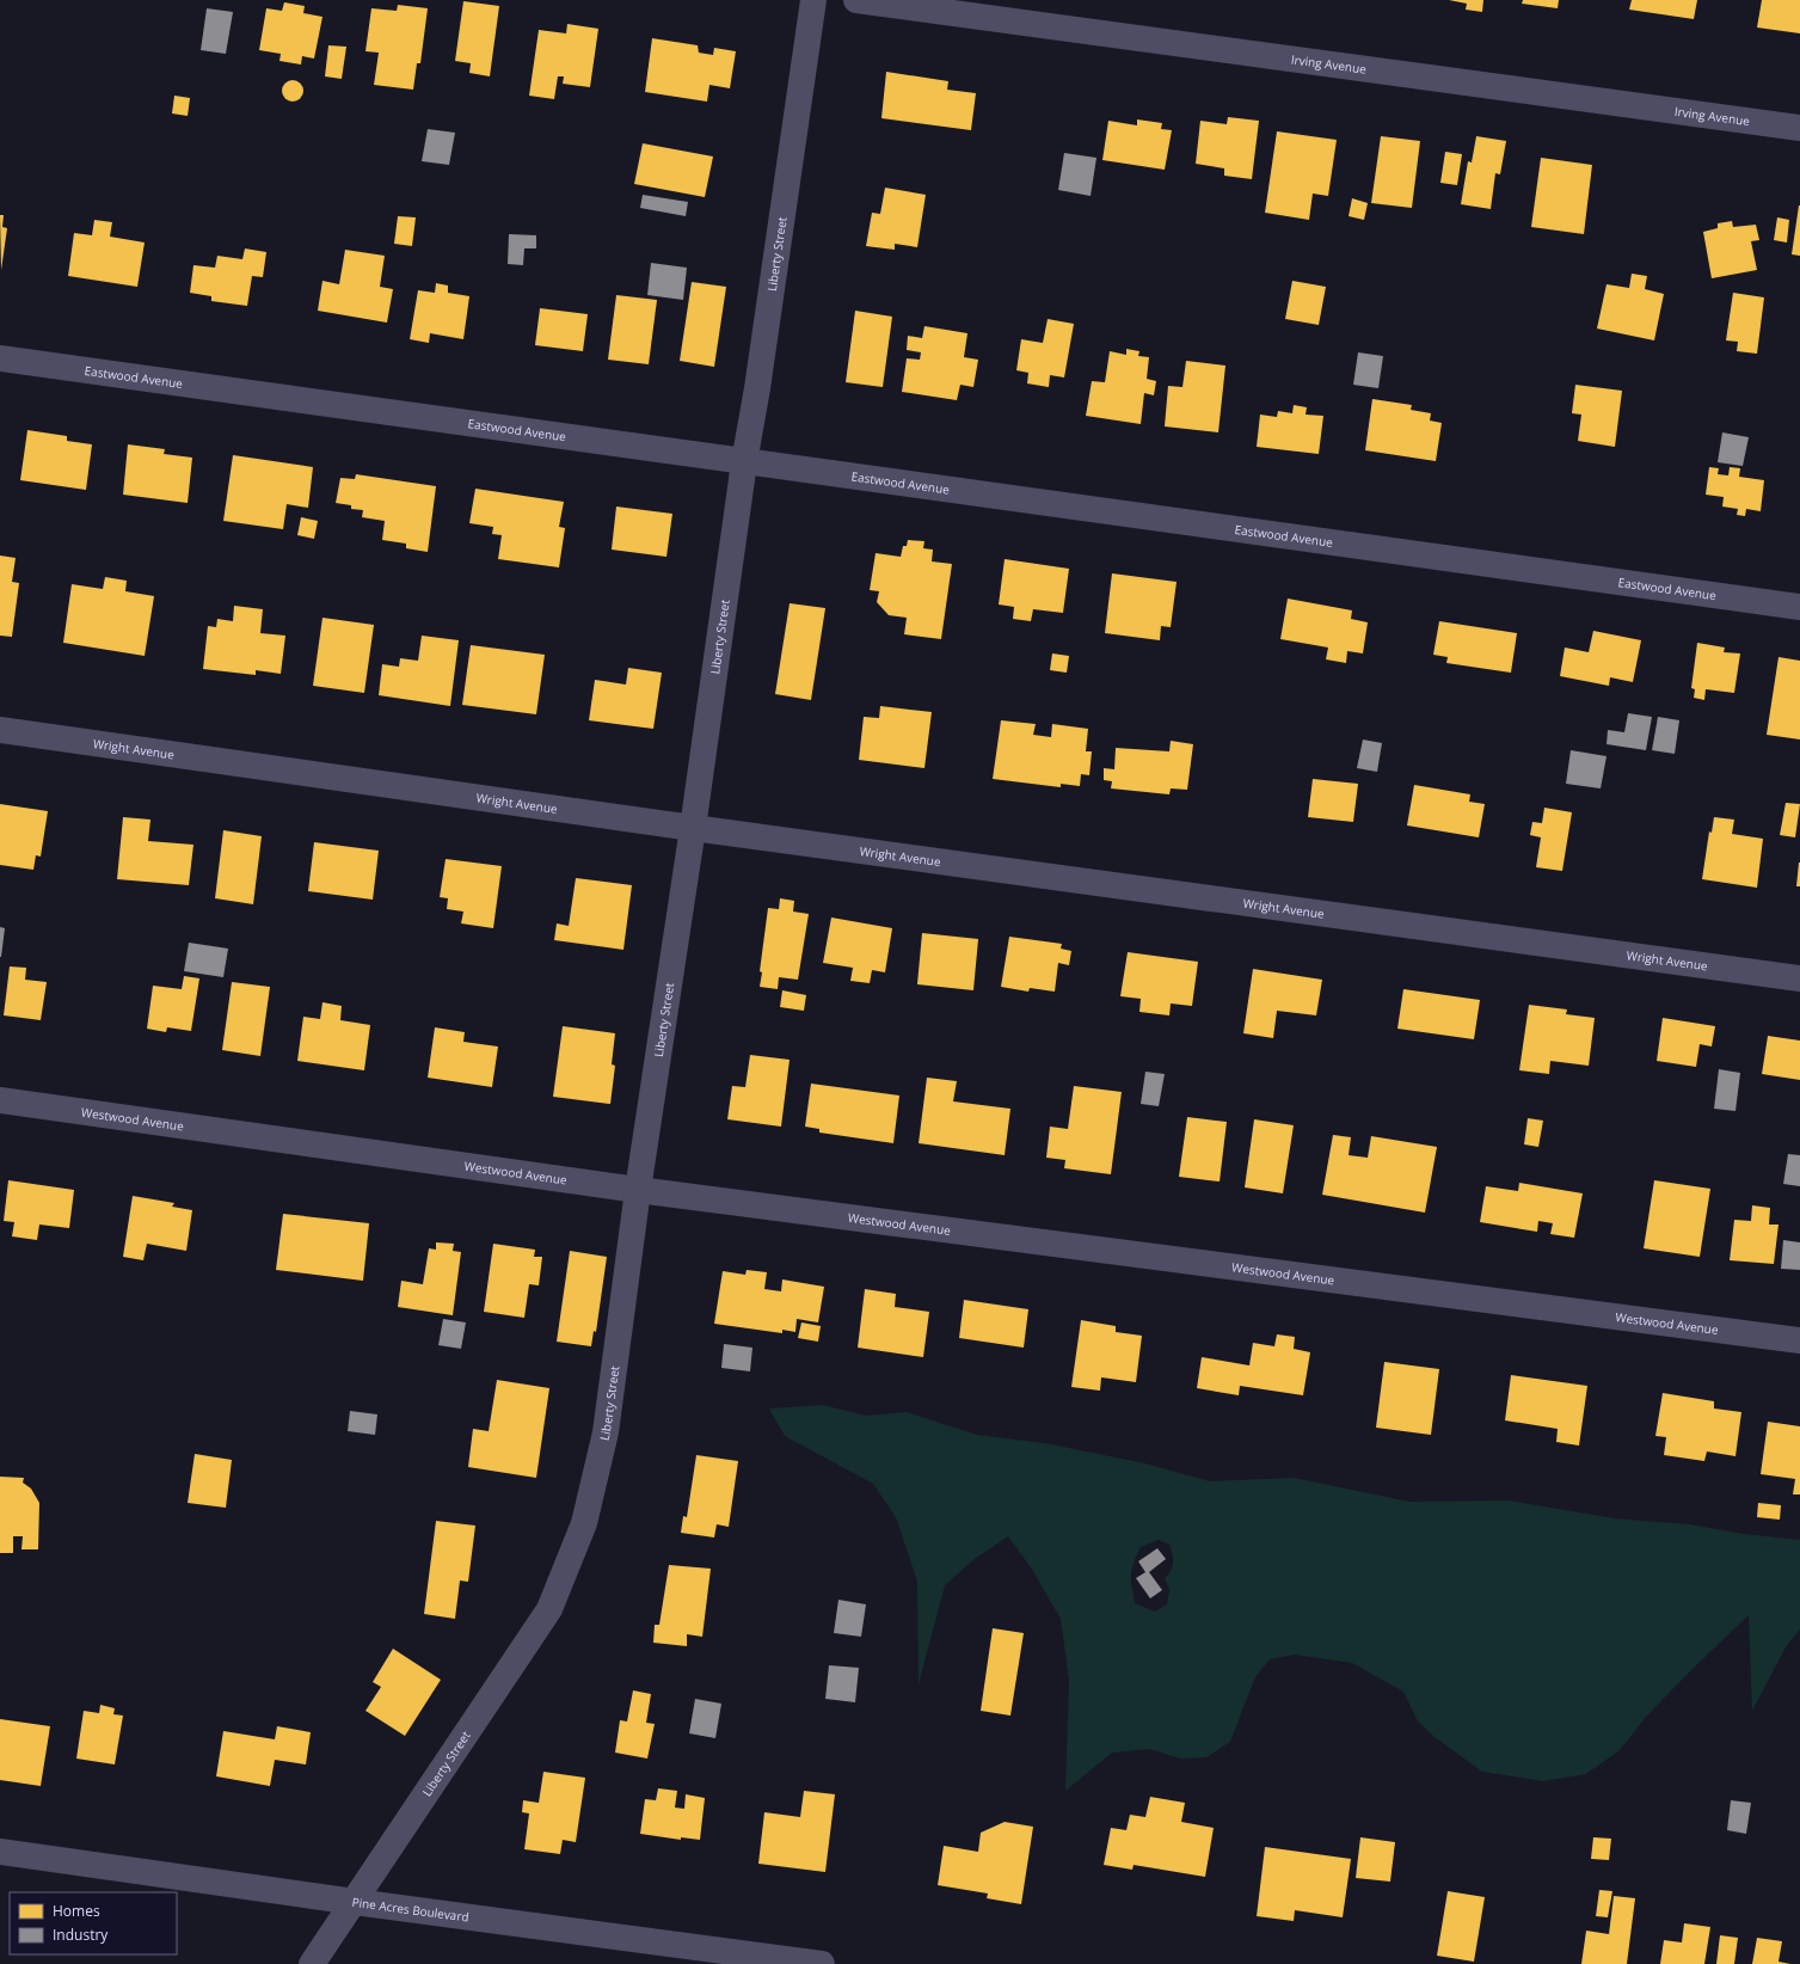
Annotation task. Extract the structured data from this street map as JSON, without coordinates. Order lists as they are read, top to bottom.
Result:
{
  "streets": {
    "street": [
      "Irving Avenue",
      "Liberty Street",
      "Eastwood Avenue",
      "Wright Avenue",
      "Westwood Avenue",
      "Pine Acres Boulevard"
    ]
  },
  "crossings": [
    ["Liberty Street", "Eastwood Avenue"],
    ["Liberty Street", "Wright Avenue"],
    ["Liberty Street", "Westwood Avenue"],
    ["Liberty Street", "Pine Acres Boulevard"]
  ],
  "legend": ["Homes", "Industry"]
}
